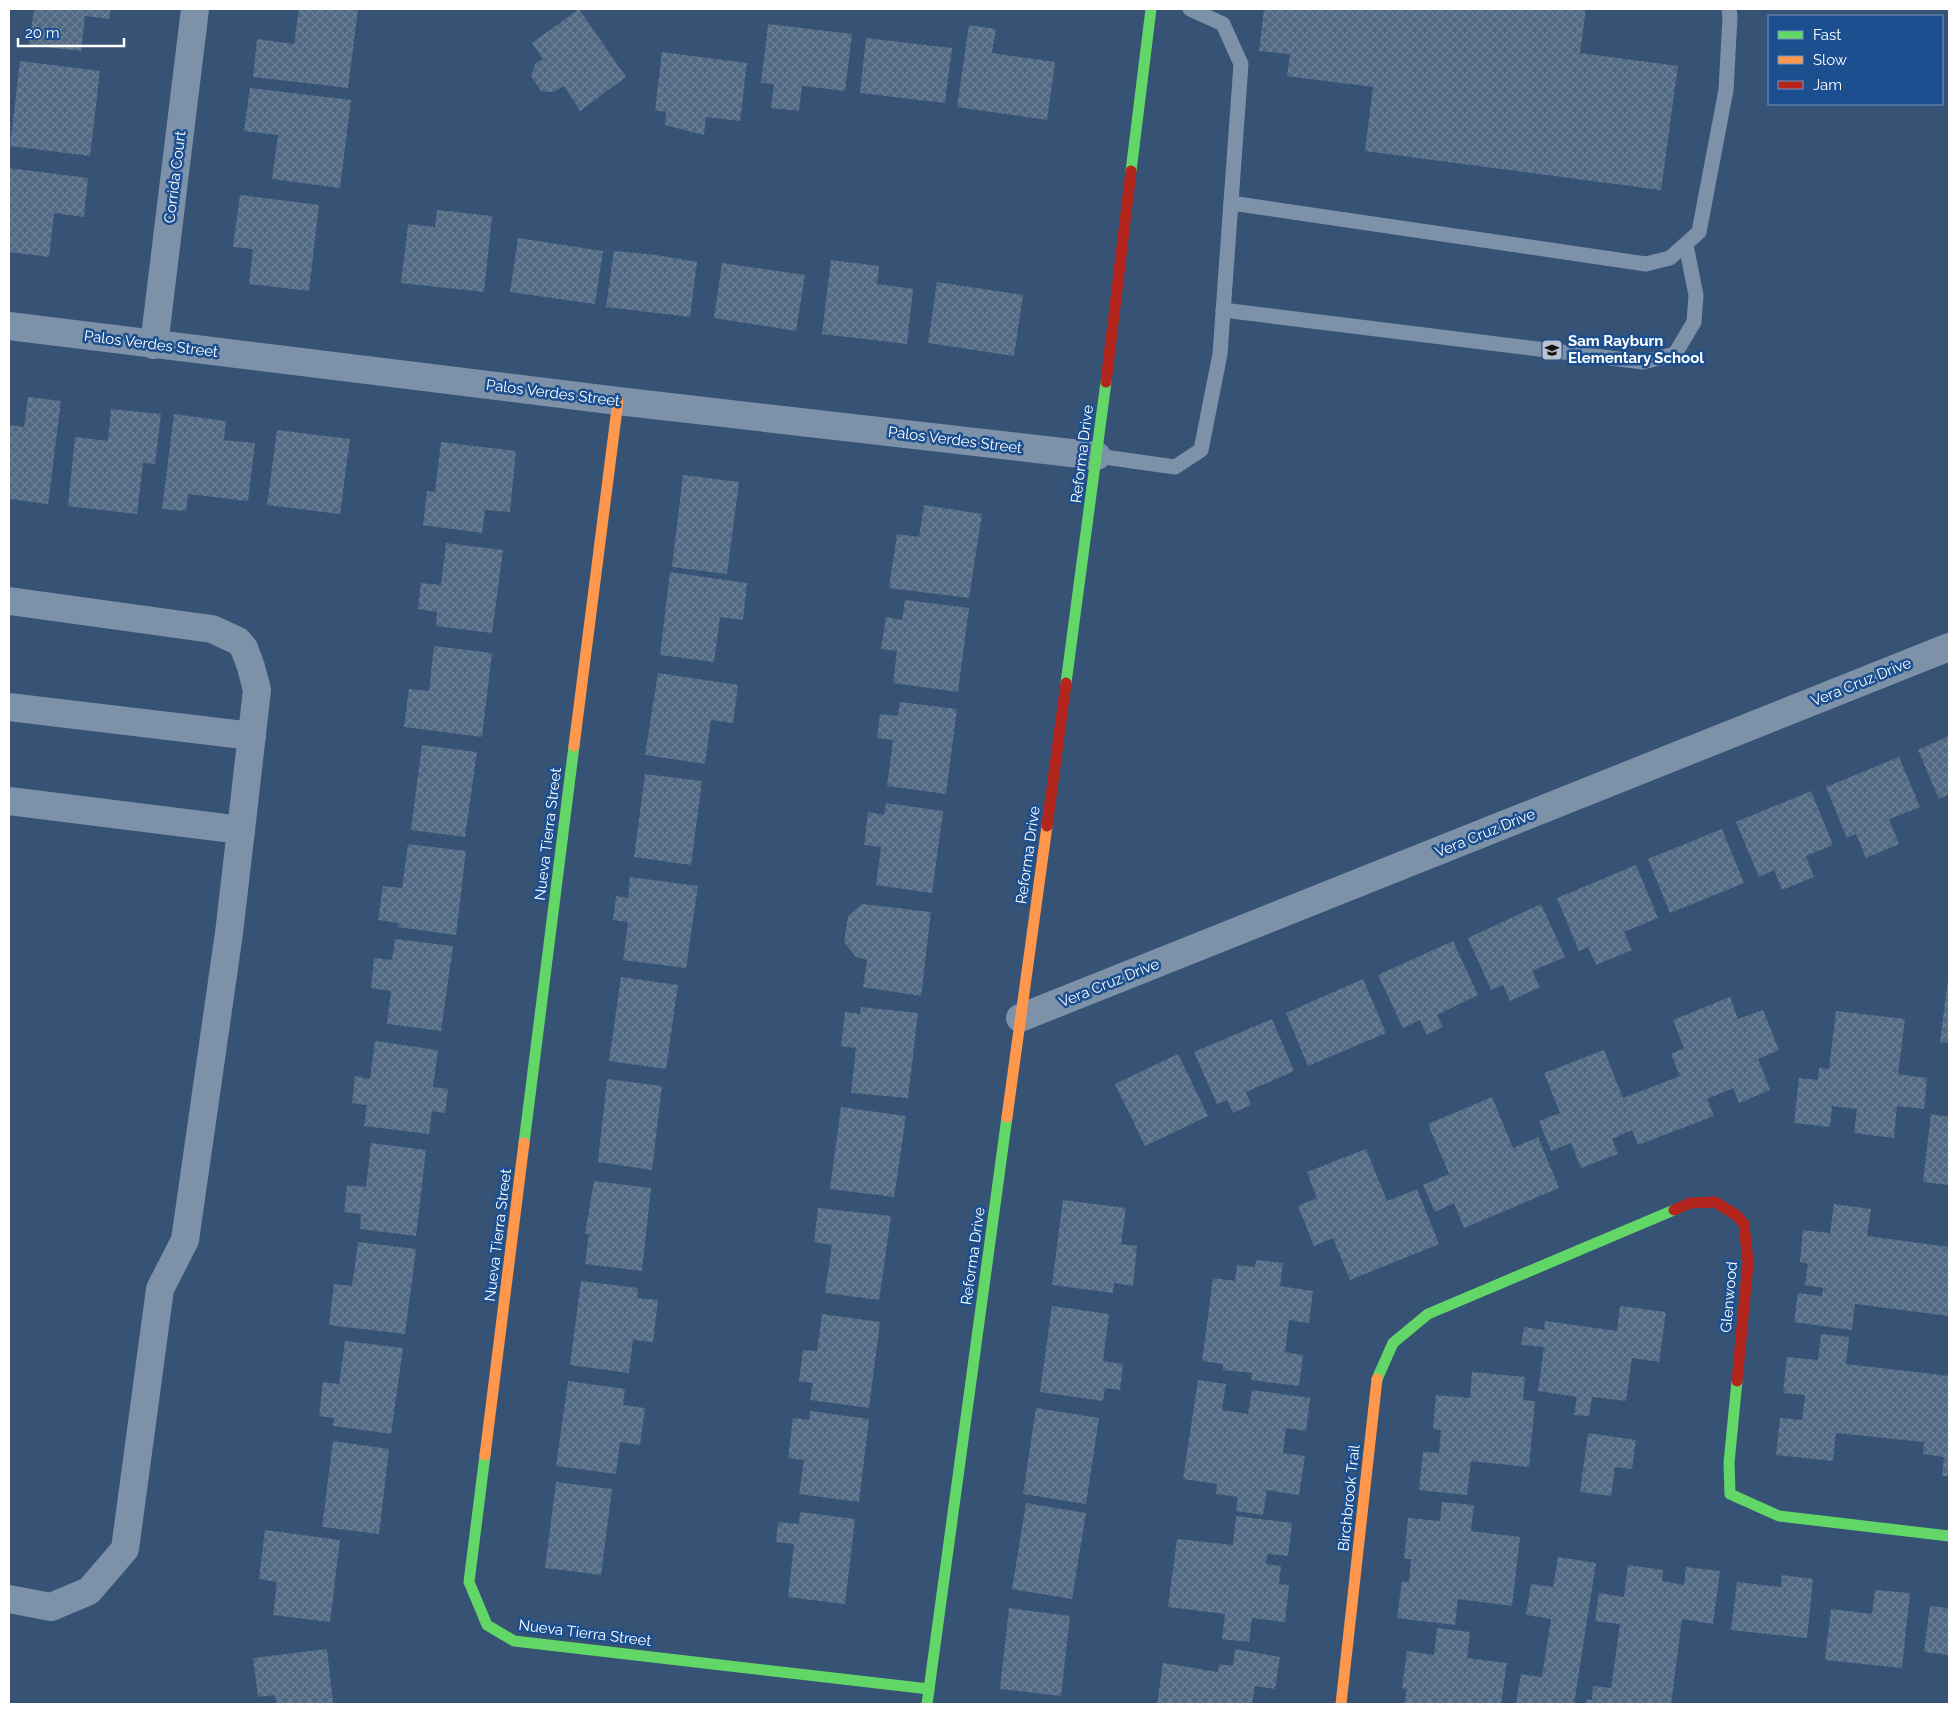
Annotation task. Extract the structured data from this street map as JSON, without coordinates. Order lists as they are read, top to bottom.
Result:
{
  "streets": {
    "street": [
      "Corrida Court",
      "Palos Verdes Street",
      "Reforma Drive",
      "Vera Cruz Drive",
      "Nueva Tierra Street",
      "Glenwood",
      "Birchbrook Trail"
    ]
  },
  "crossings": [
    ["Corrida Court", "Palos Verdes Street"],
    ["Palos Verdes Street", "Reforma Drive"],
    ["Palos Verdes Street", "Nueva Tierra Street"],
    ["Reforma Drive", "Vera Cruz Drive"],
    ["Reforma Drive", "Nueva Tierra Street"],
    ["Glenwood", "Birchbrook Trail"]
  ],
  "places": {
    "school or university": ["Sam Rayburn Elementary School"]
  },
  "legend": ["Fast", "Slow", "Jam"],
  "scale_bar": "20 m"
}
